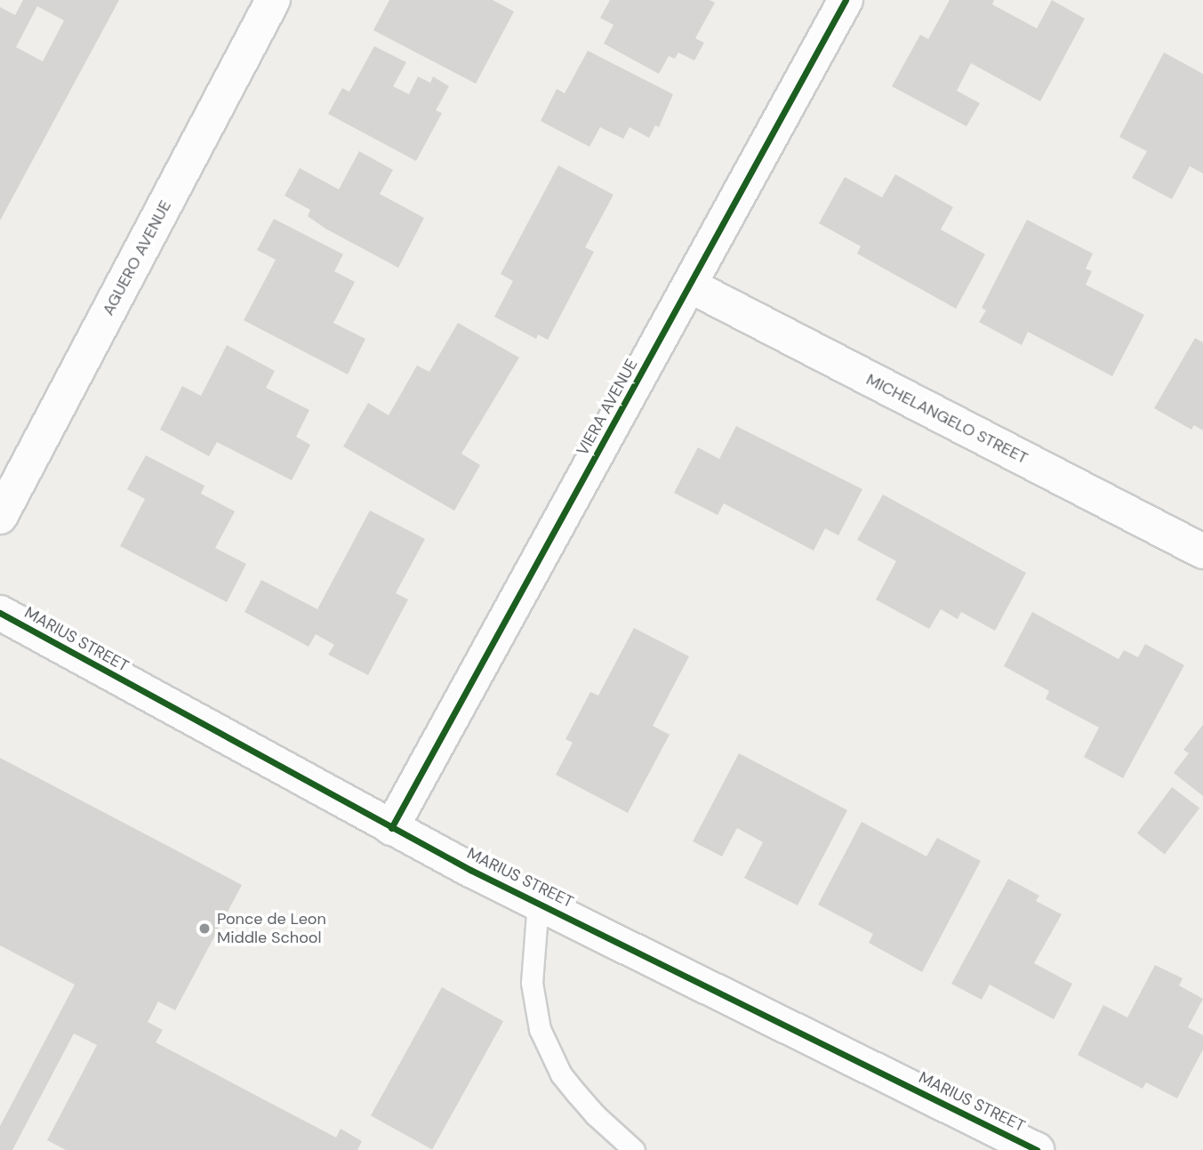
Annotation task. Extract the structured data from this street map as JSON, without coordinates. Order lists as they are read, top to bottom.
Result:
{
  "streets": {
    "street": [
      "AGUERO AVENUE",
      "VIERA AVENUE",
      "MICHELANGELO STREET",
      "MARIUS STREET"
    ]
  },
  "crossings": [
    ["VIERA AVENUE", "MICHELANGELO STREET"],
    ["VIERA AVENUE", "MARIUS STREET"]
  ],
  "places": ["Ponce de Leon Middle School"]
}
